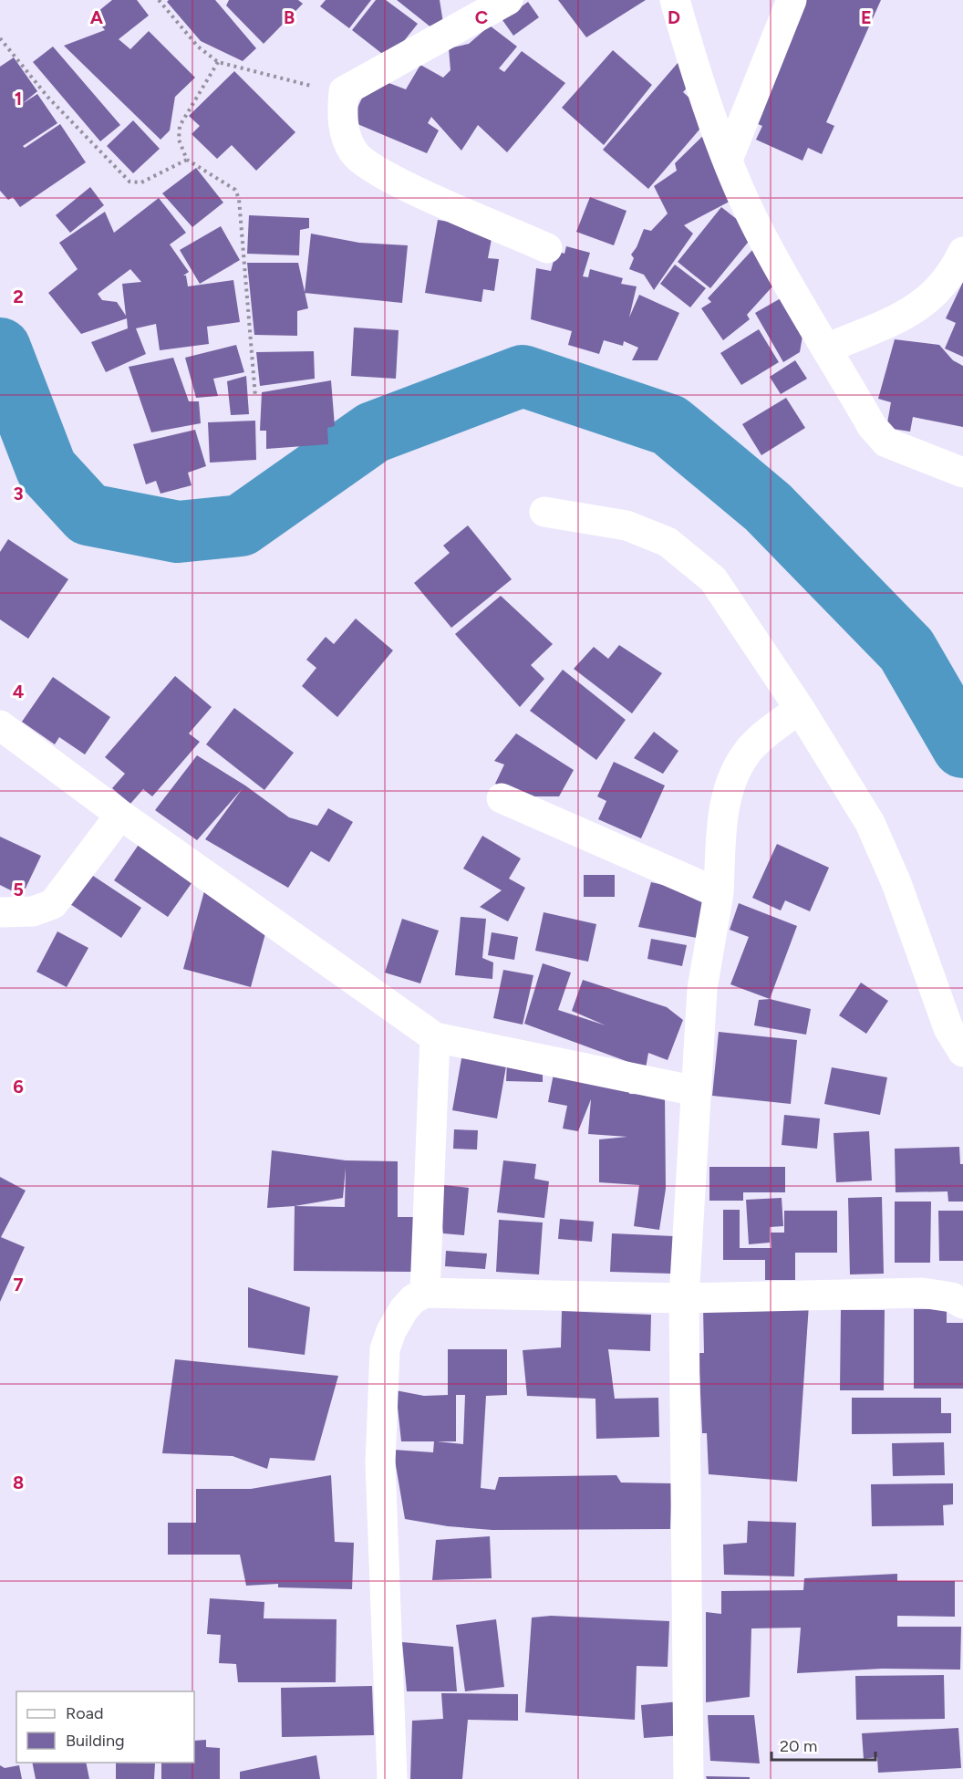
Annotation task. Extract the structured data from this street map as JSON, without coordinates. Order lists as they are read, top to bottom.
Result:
{
  "legend": ["Road", "Building"],
  "scale_bar": "20 m",
  "grid": {
    "columns": [
      "A",
      "B",
      "C",
      "D",
      "E"
    ],
    "rows": [
      "1",
      "2",
      "3",
      "4",
      "5",
      "6",
      "7",
      "8"
    ]
  }
}
